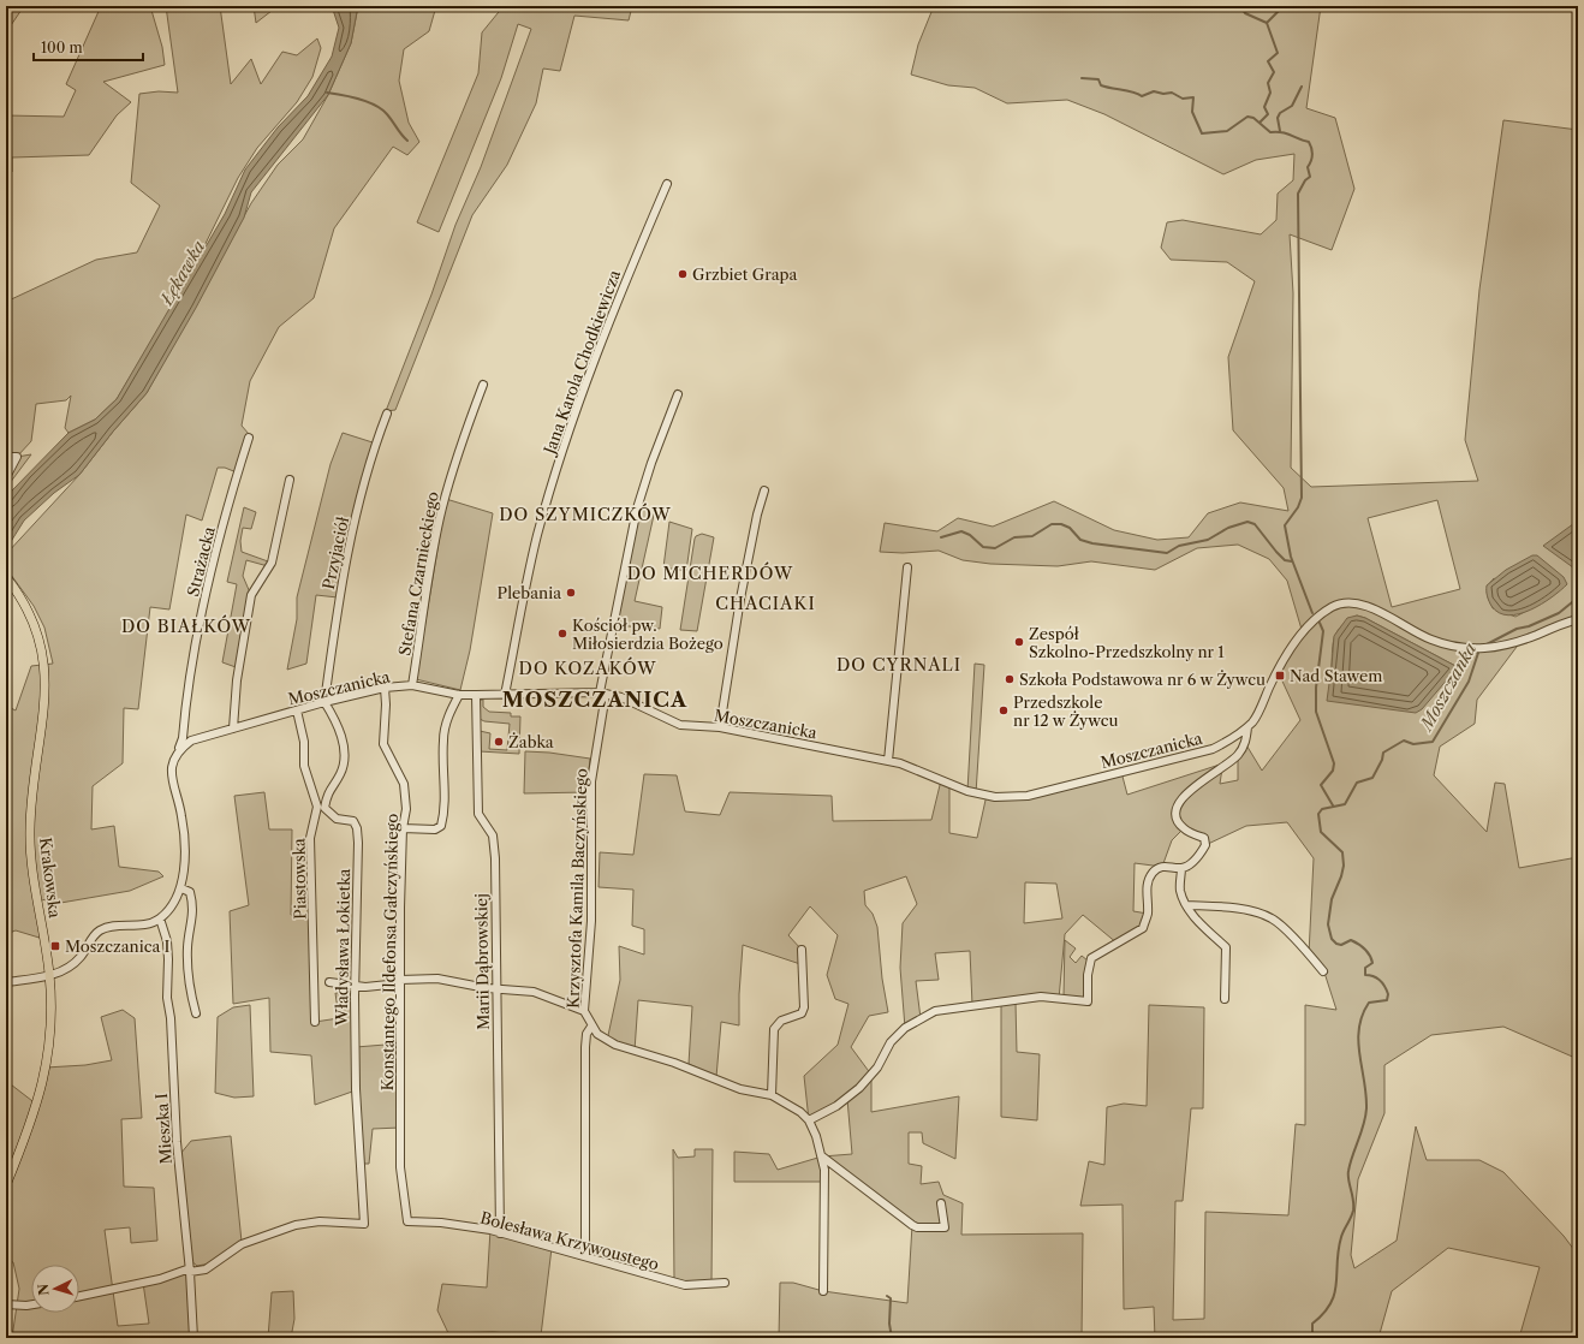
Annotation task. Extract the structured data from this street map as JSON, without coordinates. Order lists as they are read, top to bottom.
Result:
{
  "streets": {
    "main road": ["Krakowska"],
    "street": [
      "Jana Karola Chodkiewicza",
      "Przyjaciół",
      "Strażacka",
      "Stefana Czarnieckiego",
      "Moszczanicka",
      "Piastowska",
      "Krzysztofa Kamila Baczyńskiego",
      "Władysława Łokietka",
      "Konstantego Ildefonsa Gałczyńskiego",
      "Marii Dąbrowskiej",
      "Mieszka I",
      "Bolesława Krzywoustego"
    ]
  },
  "crossings": [
    ["Jana Karola Chodkiewicza", "Moszczanicka"],
    ["Przyjaciół", "Moszczanicka"],
    ["Strażacka", "Moszczanicka"],
    ["Stefana Czarnieckiego", "Moszczanicka"],
    ["Moszczanicka", "Krzysztofa Kamila Baczyńskiego"],
    ["Moszczanicka", "Konstantego Ildefonsa Gałczyńskiego"],
    ["Moszczanicka", "Marii Dąbrowskiej"],
    ["Piastowska", "Władysława Łokietka"],
    ["Krzysztofa Kamila Baczyńskiego", "Bolesława Krzywoustego"],
    ["Władysława Łokietka", "Mieszka I"],
    ["Konstantego Ildefonsa Gałczyńskiego", "Bolesława Krzywoustego"],
    ["Marii Dąbrowskiej", "Bolesława Krzywoustego"]
  ],
  "districts": [
    "DO SZYMICZKÓW",
    "DO MICHERDÓW",
    "CHACIAKI",
    "DO BIAŁKÓW",
    "DO CYRNALI",
    "DO KOZAKÓW",
    "MOSZCZANICA"
  ],
  "water": ["Łękawka", "Moszczanka"],
  "places": {
    "other": [
      "Grzbiet Grapa",
      "Plebania",
      "Kościół pw. Miłosierdzia Bożego",
      "Zespół Szkolno-Przedszkolny nr 1",
      "Szkoła Podstawowa nr 6 w Żywcu",
      "Przedszkole nr 12 w Żywcu",
      "Żabka"
    ],
    "transit": ["Nad Stawem", "Moszczanica I"]
  },
  "scale_bar": "100 m",
  "north": "left"
}
